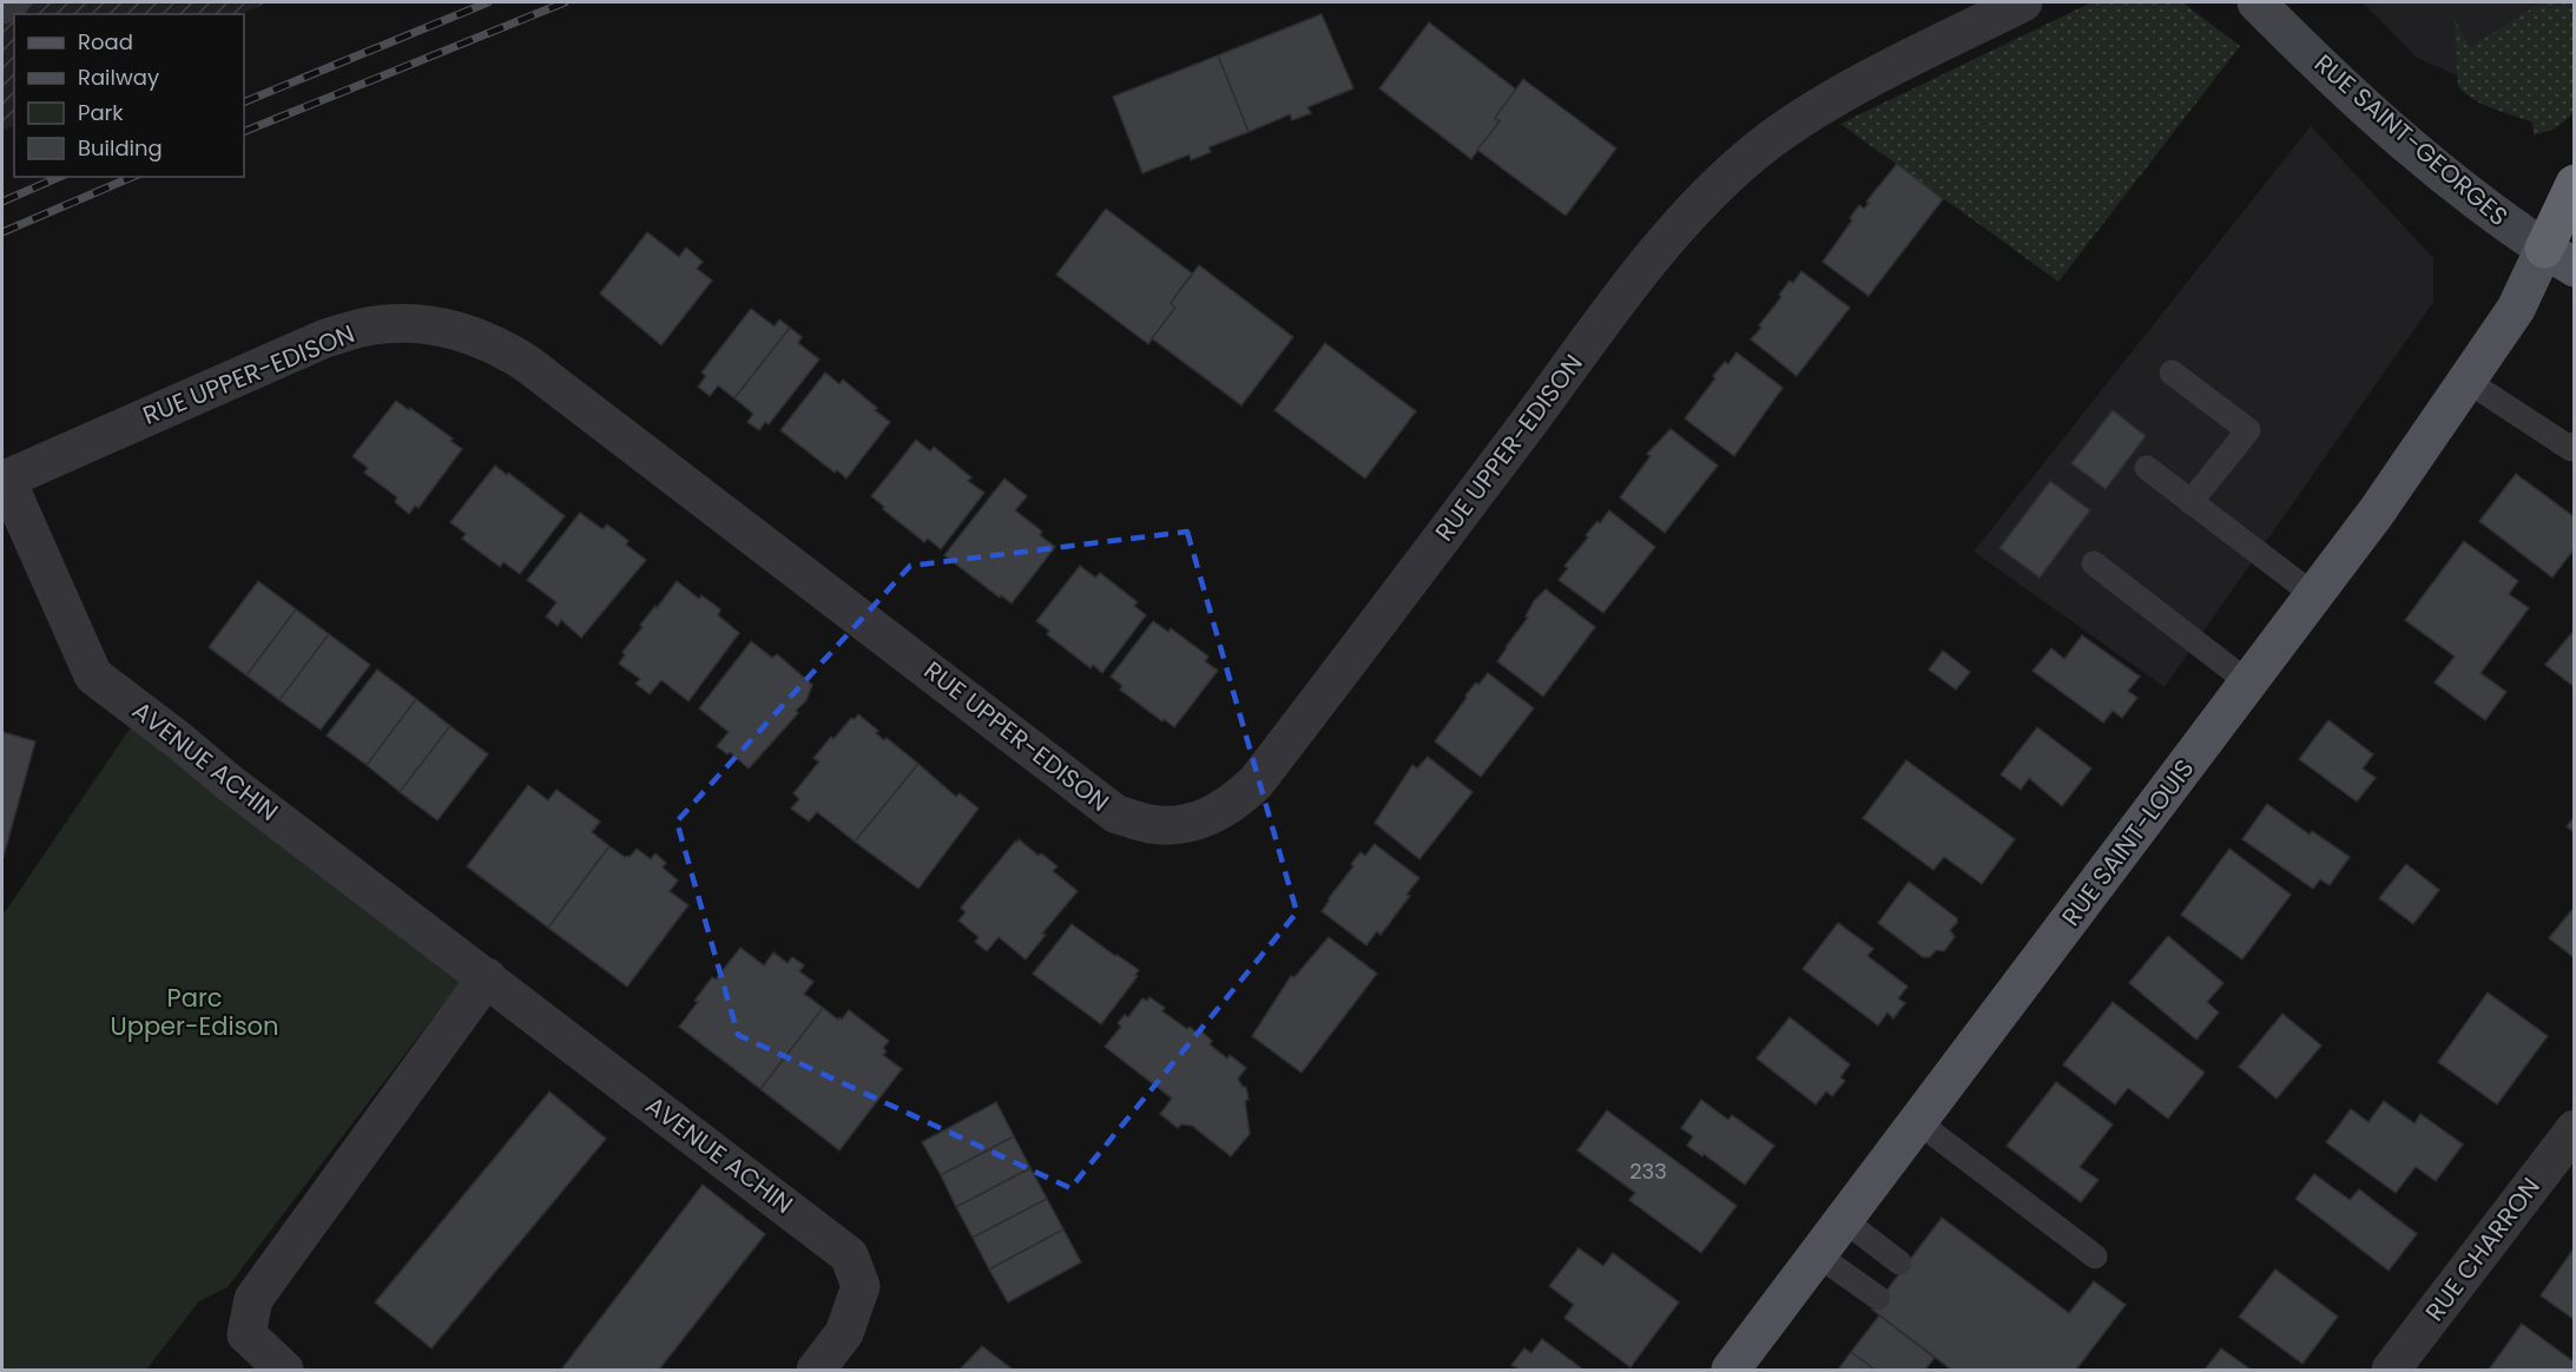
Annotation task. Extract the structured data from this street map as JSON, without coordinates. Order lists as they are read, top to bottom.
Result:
{
  "streets": {
    "main road": ["RUE SAINT-LOUIS"],
    "street": [
      "RUE SAINT-GEORGES",
      "RUE UPPER-EDISON",
      "AVENUE ACHIN",
      "RUE CHARRON"
    ]
  },
  "crossings": [
    ["RUE SAINT-GEORGES", "RUE SAINT-LOUIS"],
    ["RUE UPPER-EDISON", "AVENUE ACHIN"]
  ],
  "parks": ["Parc Upper-Edison"],
  "house_numbers": ["233"],
  "legend": [
    "Road",
    "Railway",
    "Park",
    "Building"
  ]
}
